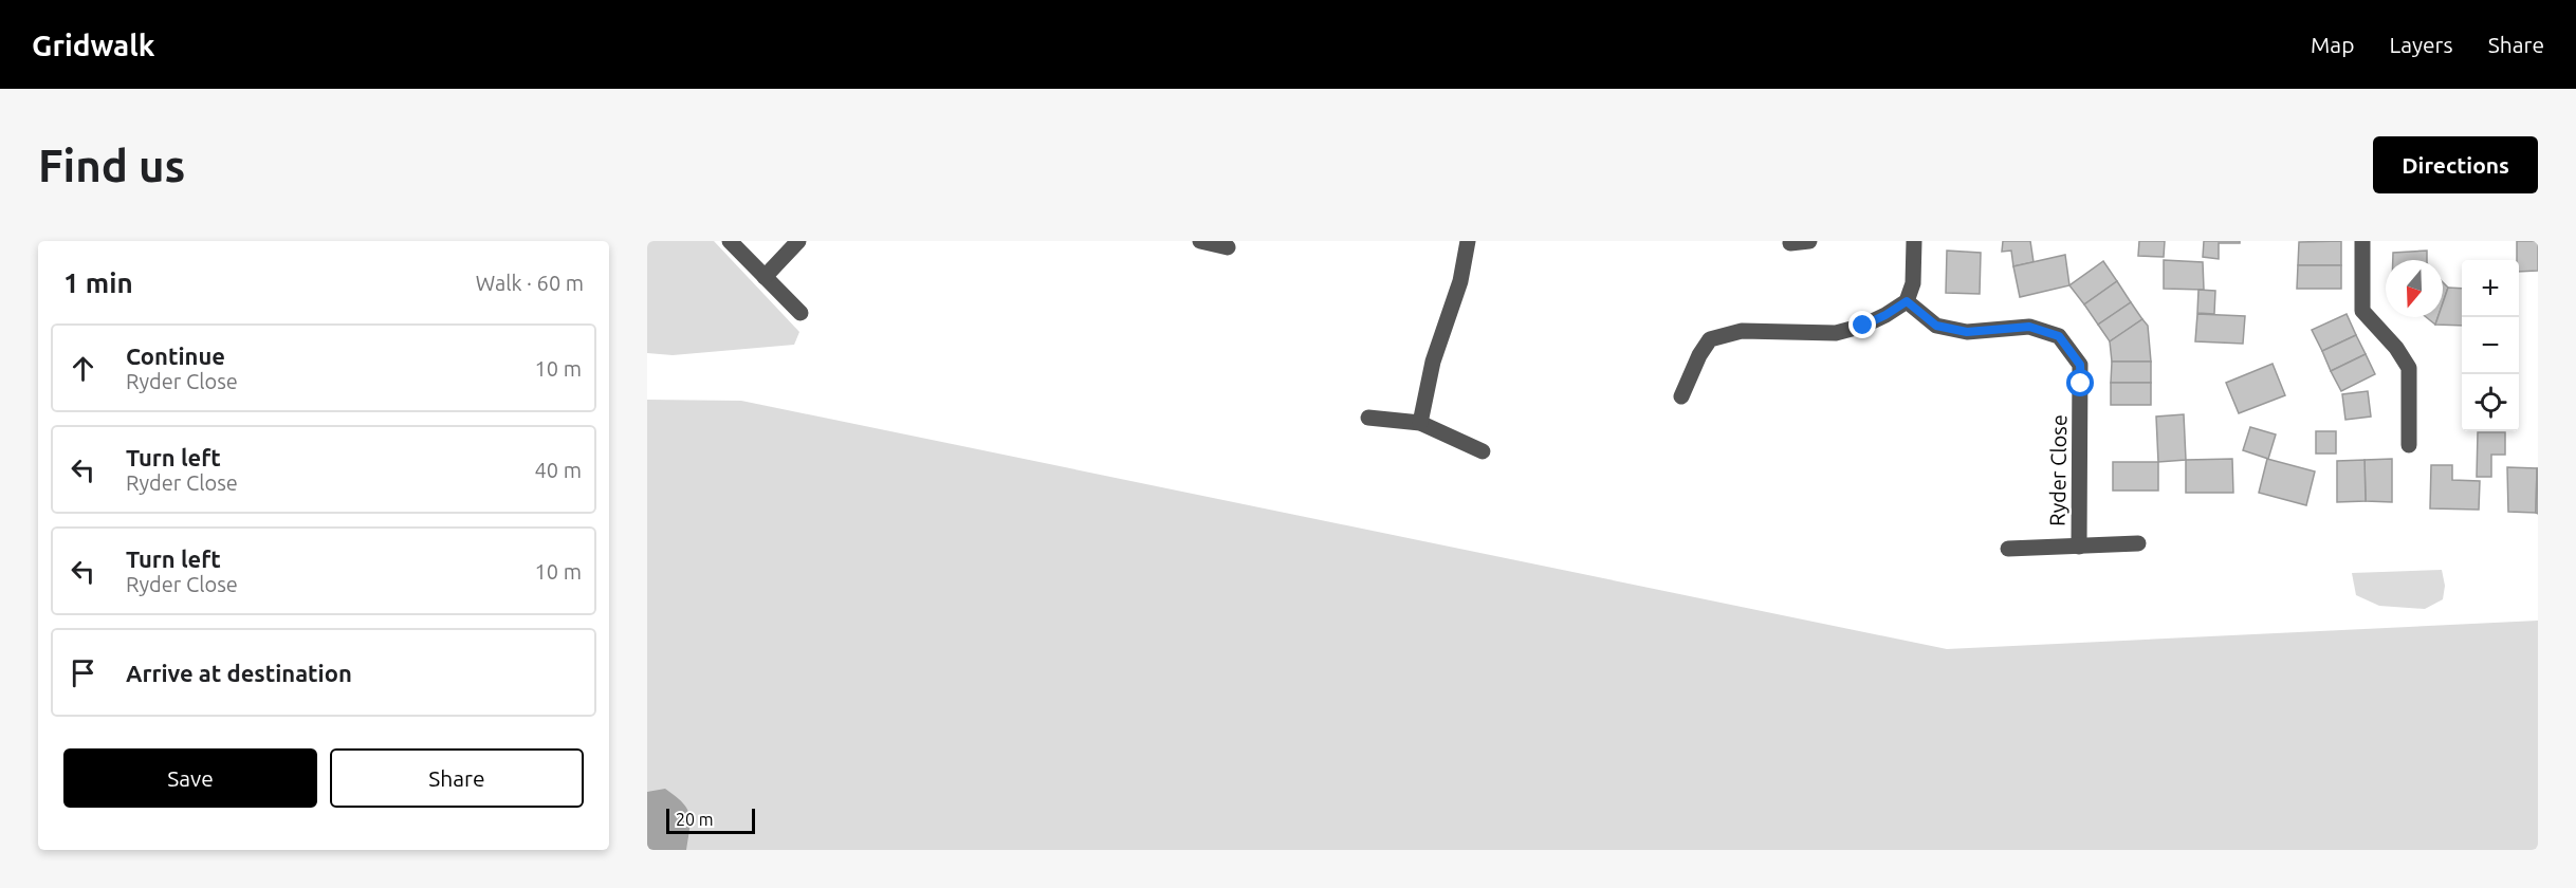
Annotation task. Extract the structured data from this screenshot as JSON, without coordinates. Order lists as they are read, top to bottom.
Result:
{
  "streets": {
    "street": ["Ryder Close"]
  },
  "scale_bar": "20 m",
  "north": "bottom",
  "page": {
    "header": "Gridwalk",
    "nav": ["Map", "Layers", "Share"],
    "buttons": [
      "Directions",
      ["Save", "Share"]
    ],
    "title": "Find us",
    "heading": ["1 min", "Walk · 60 m"],
    "map_buttons": ["+", "−"],
    "list": [
      ["Continue", "Ryder Close", "10 m"],
      ["Turn left", "Ryder Close", "40 m"],
      ["Turn left", "Ryder Close", "10 m"],
      "Arrive at destination"
    ],
    "scale": "20 m"
  }
}
